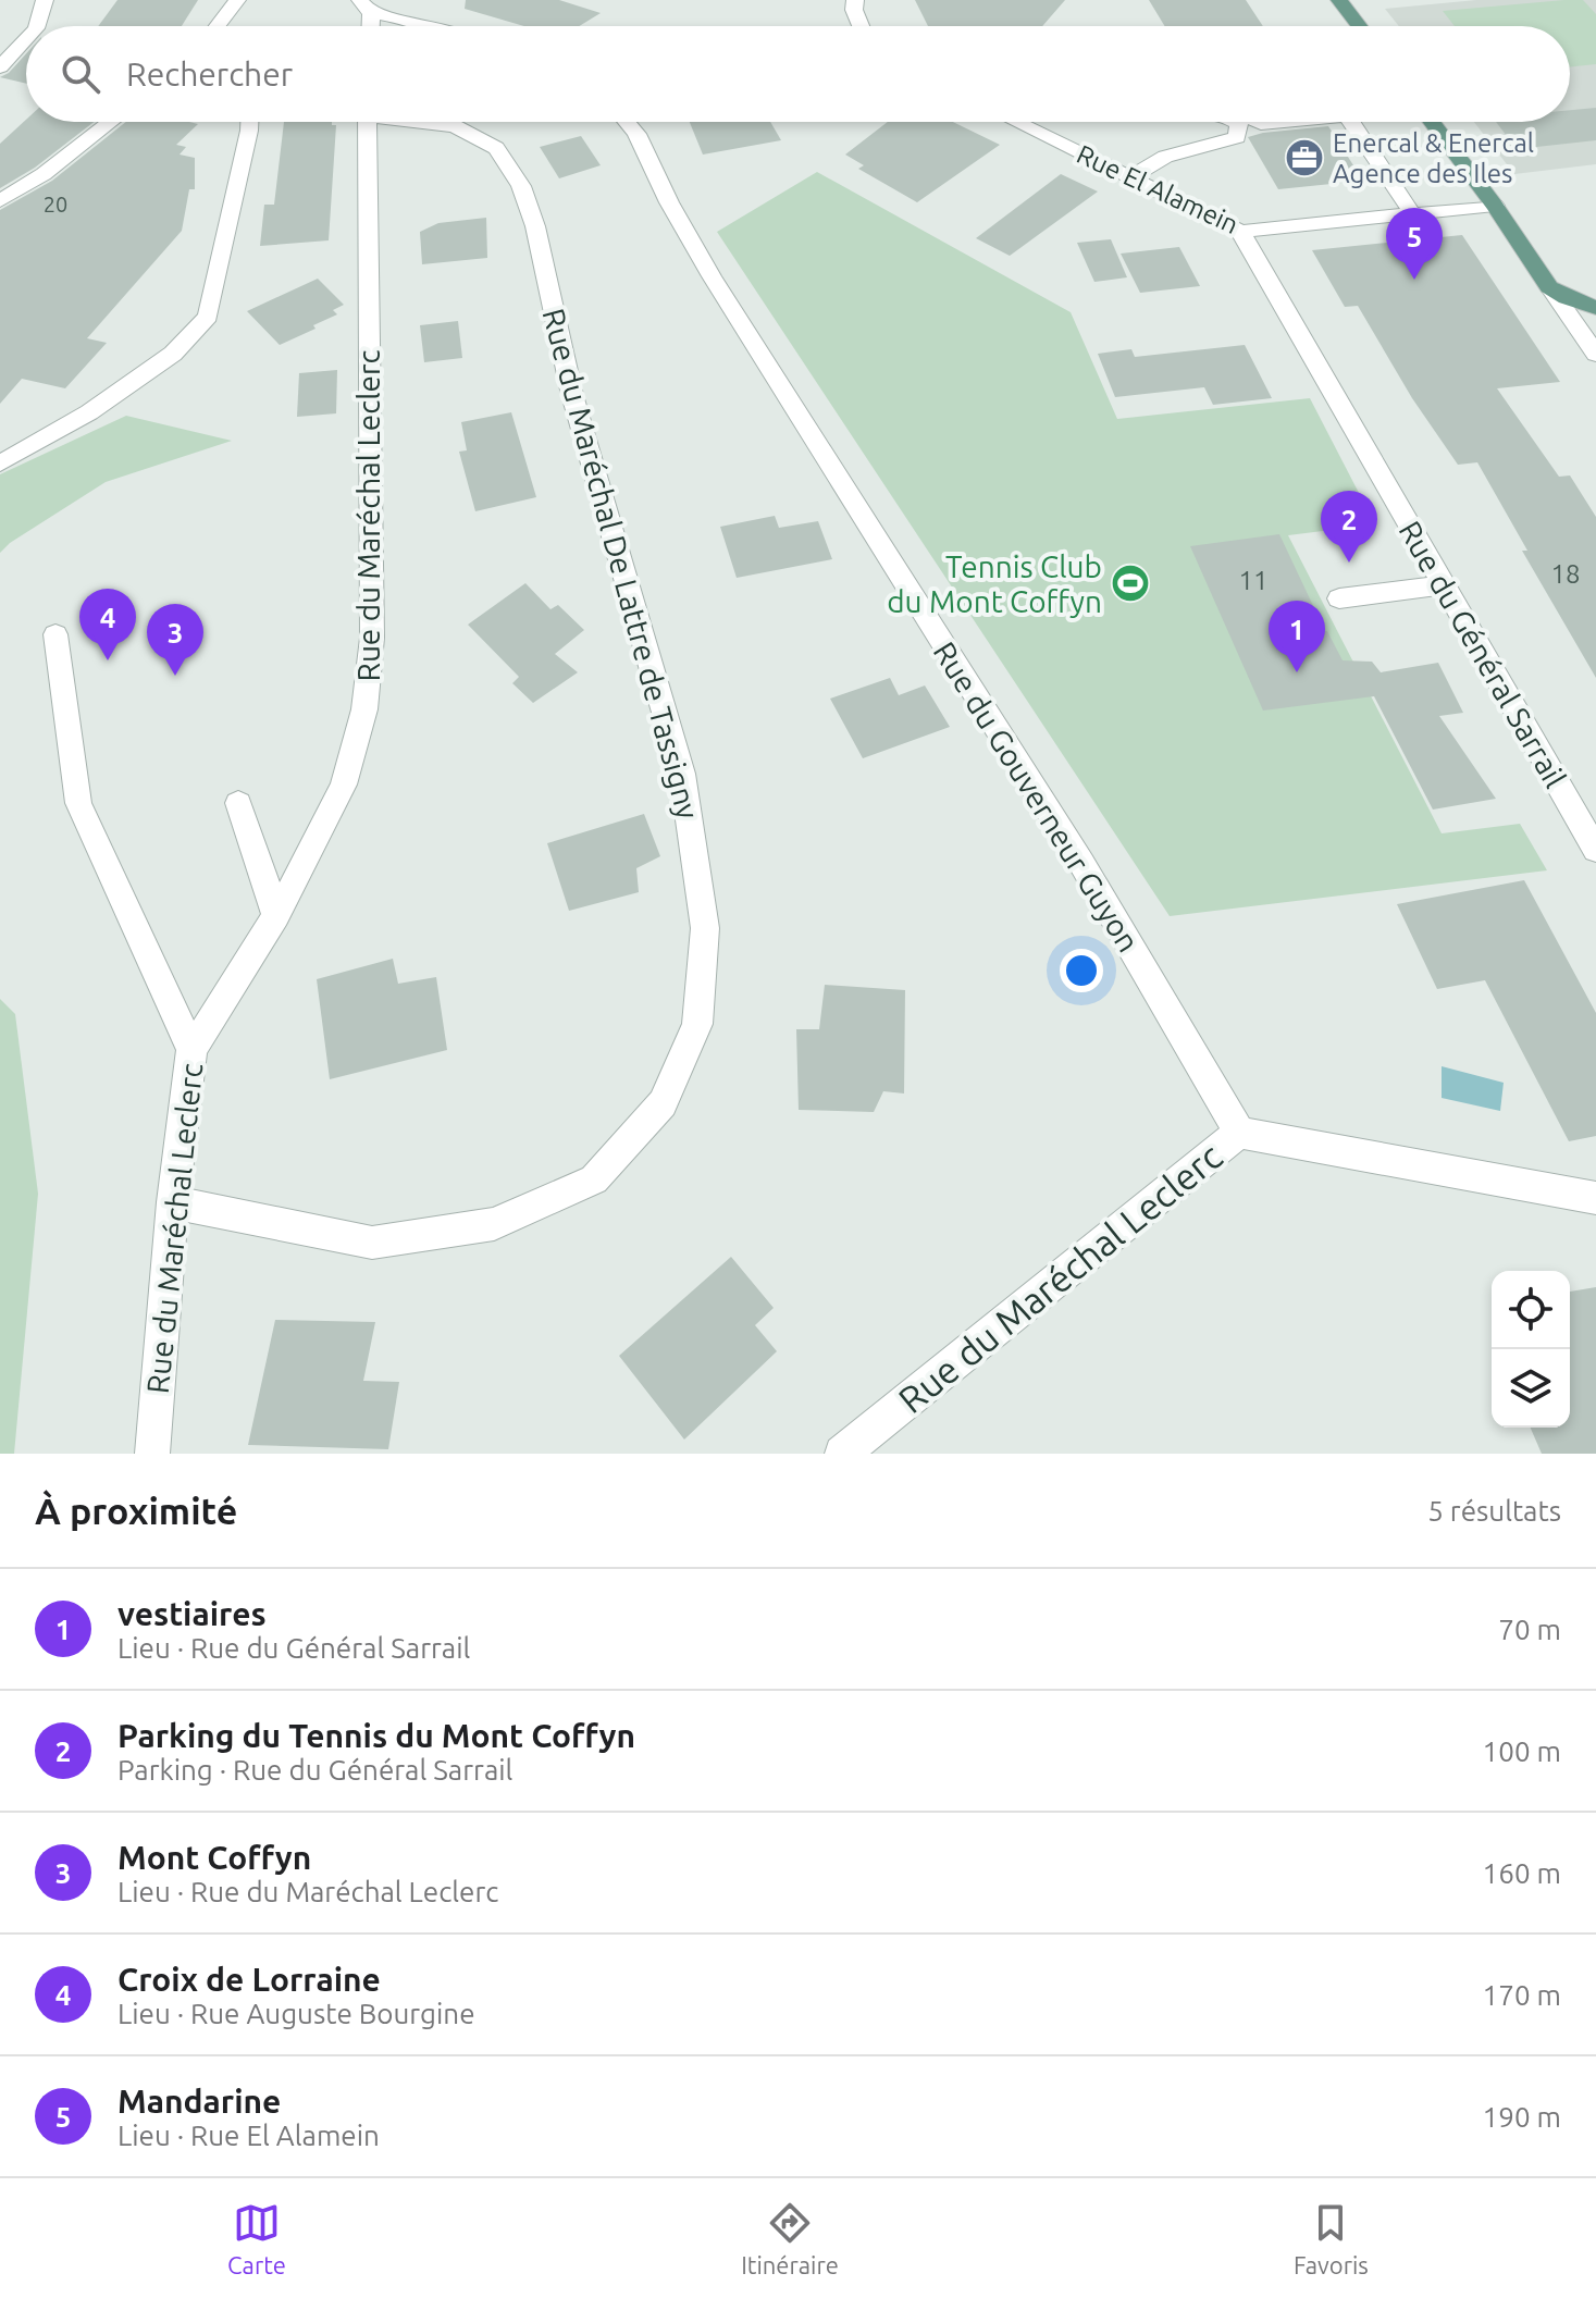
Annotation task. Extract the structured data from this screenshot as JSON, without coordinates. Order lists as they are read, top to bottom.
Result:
{
  "streets": {
    "street": [
      "Rue El Alamein",
      "Rue du Maréchal Leclerc",
      "Rue du Maréchal De Lattre de Tassigny",
      "Rue du Général Sarrail",
      "Rue du Gouverneur Guyon"
    ]
  },
  "crossings": [
    ["Rue El Alamein", "Rue du Général Sarrail"],
    ["Rue du Maréchal Leclerc", "Rue du Maréchal De Lattre de Tassigny"],
    ["Rue du Maréchal Leclerc", "Rue du Gouverneur Guyon"]
  ],
  "places": {
    "office": ["Enercal & Enercal Agence des Iles"],
    "sports": ["Tennis Club du Mont Coffyn"]
  },
  "house_numbers": ["20", "18", "11"],
  "page": {
    "search": "Rechercher",
    "pins": [
      "5",
      "2",
      "4",
      "1",
      "3"
    ],
    "heading": ["À proximité", "5 résultats"],
    "list": [
      {
        "mark": "1",
        "name": "vestiaires",
        "note": "Lieu · Rue du Général Sarrail",
        "value": "70 m"
      },
      {
        "mark": "2",
        "name": "Parking du Tennis du Mont Coffyn",
        "note": "Parking · Rue du Général Sarrail",
        "value": "100 m"
      },
      {
        "mark": "3",
        "name": "Mont Coffyn",
        "note": "Lieu · Rue du Maréchal Leclerc",
        "value": "160 m"
      },
      {
        "mark": "4",
        "name": "Croix de Lorraine",
        "note": "Lieu · Rue Auguste Bourgine",
        "value": "170 m"
      },
      {
        "mark": "5",
        "name": "Mandarine",
        "note": "Lieu · Rue El Alamein",
        "value": "190 m"
      }
    ],
    "nav": ["Carte", "Itinéraire", "Favoris"]
  }
}
